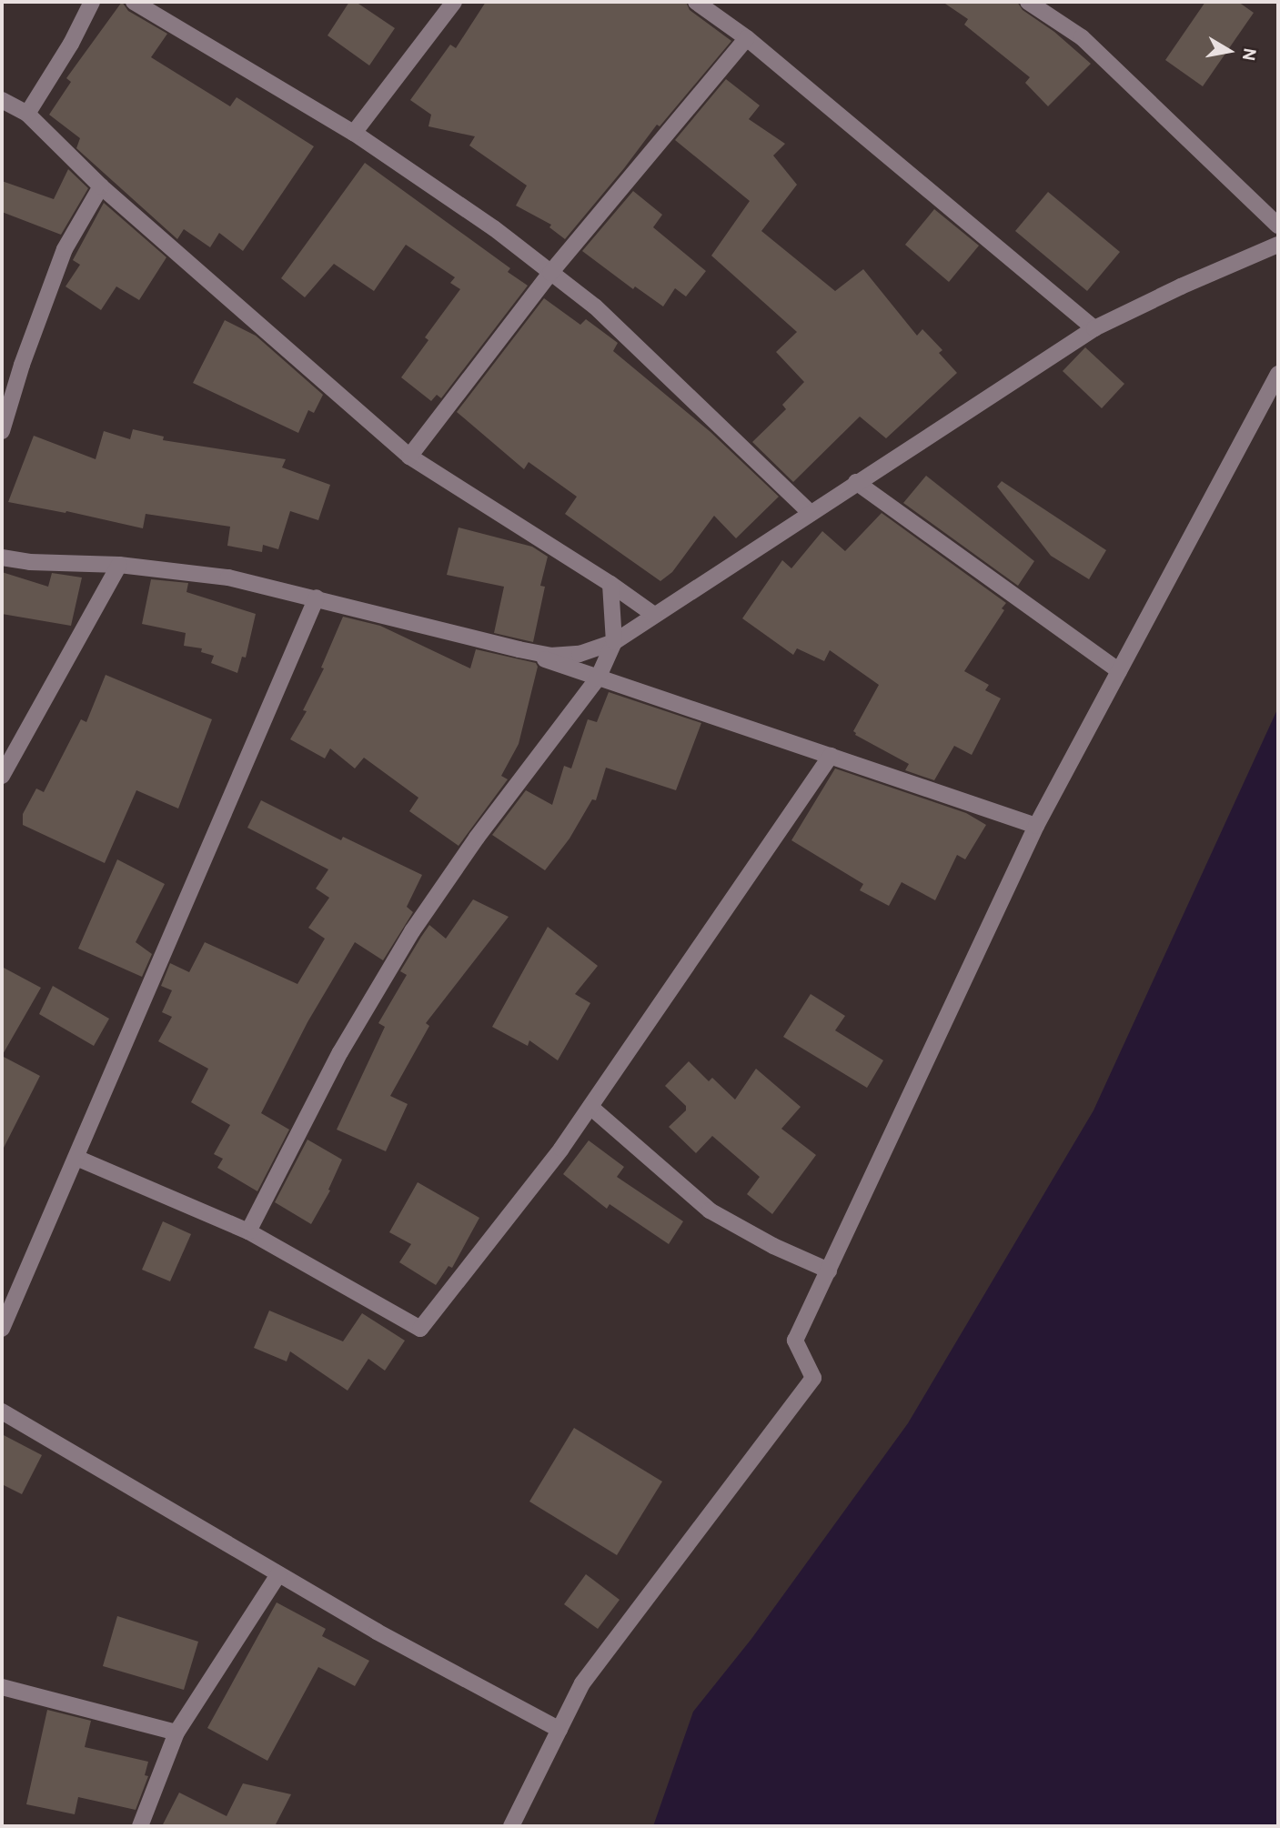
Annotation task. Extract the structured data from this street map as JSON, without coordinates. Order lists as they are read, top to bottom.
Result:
{
  "north": "right"
}
